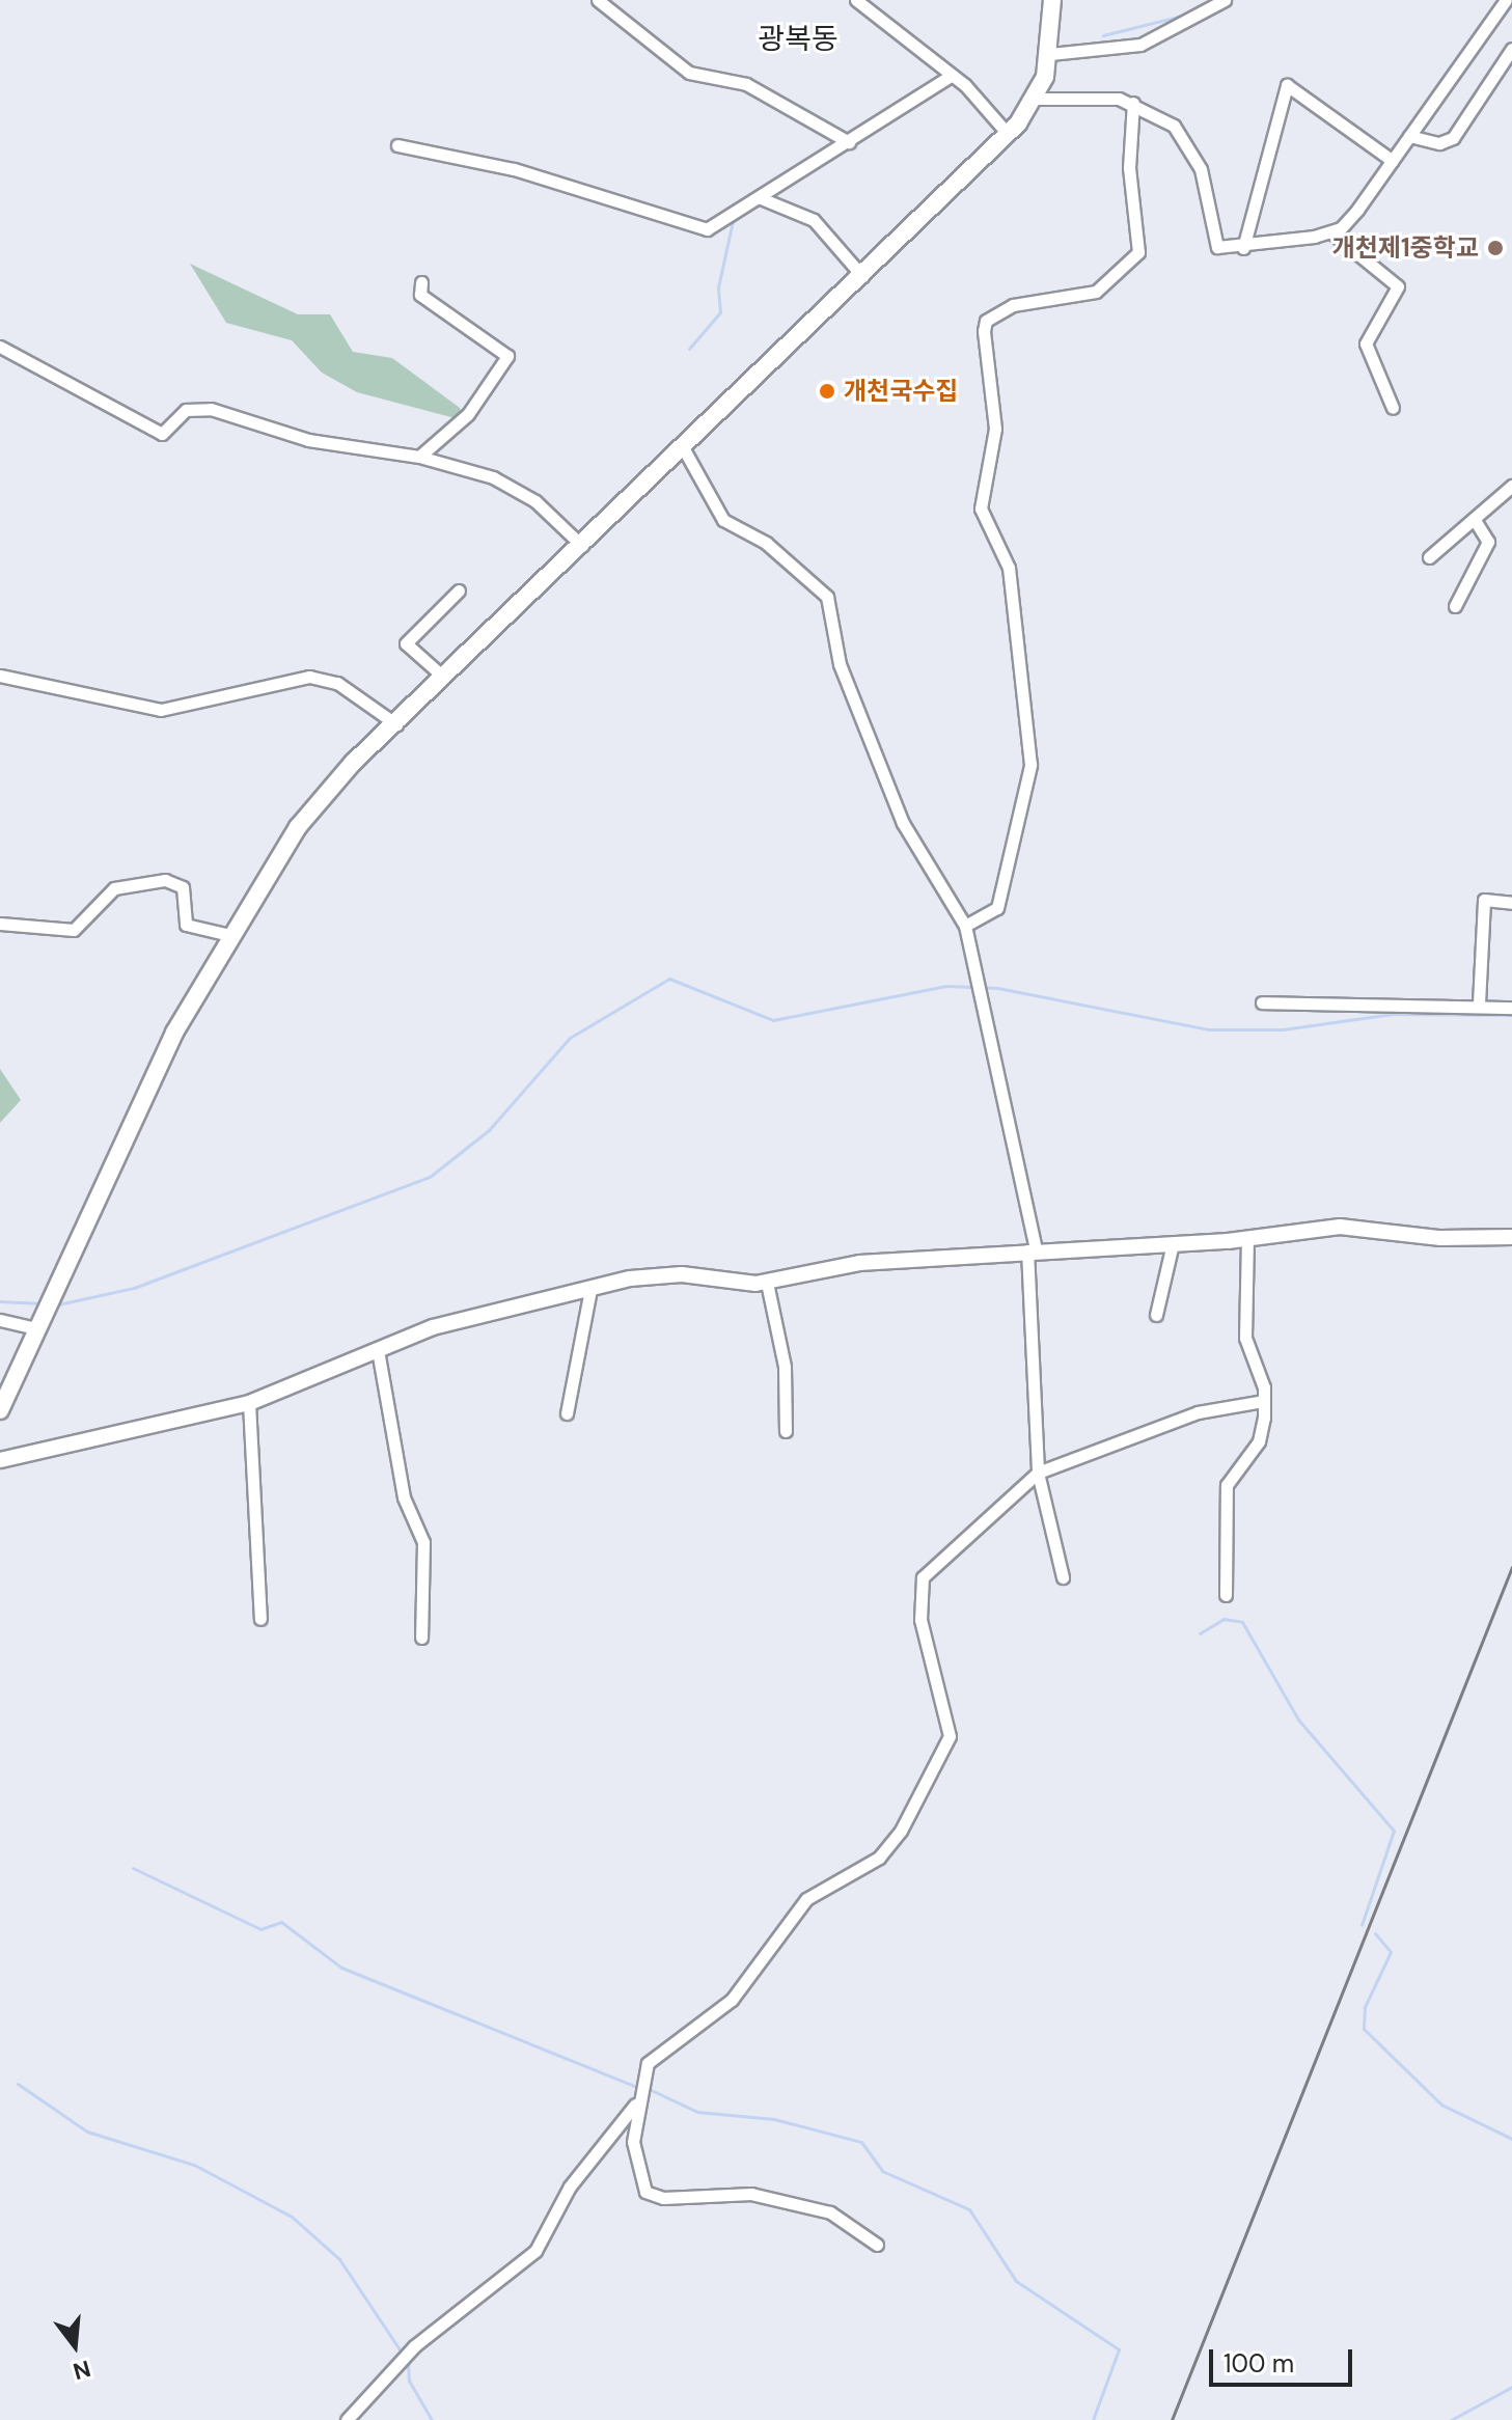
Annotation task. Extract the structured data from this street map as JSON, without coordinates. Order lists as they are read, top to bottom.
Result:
{
  "districts": ["광복동"],
  "places": ["개천제1중학교", "개천국수집"],
  "scale_bar": "100 m",
  "north": "bottom"
}
